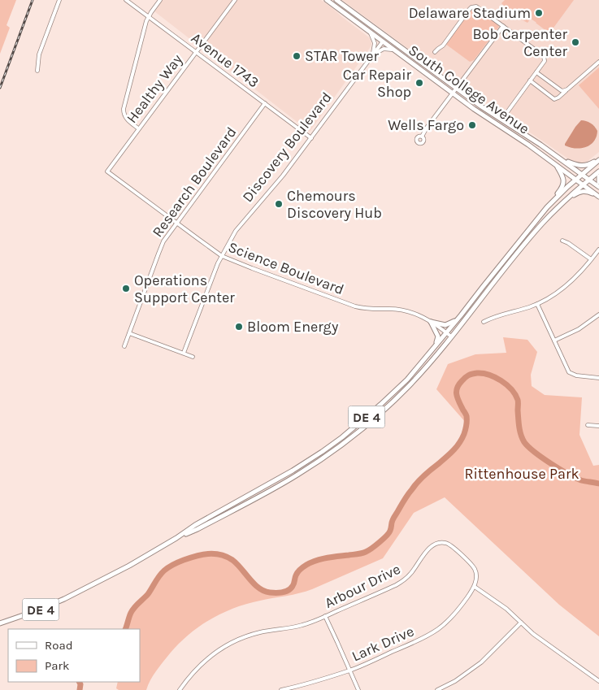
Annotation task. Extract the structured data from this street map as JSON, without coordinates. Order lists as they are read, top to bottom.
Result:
{
  "streets": {
    "main road": ["South College Avenue", "DE 4"],
    "street": [
      "Avenue 1743",
      "Healthy Way",
      "Discovery Boulevard",
      "Research Boulevard",
      "Science Boulevard",
      "Arbour Drive",
      "Lark Drive"
    ]
  },
  "crossings": [
    ["Avenue 1743", "Healthy Way"],
    ["Avenue 1743", "Discovery Boulevard"],
    ["Avenue 1743", "Research Boulevard"],
    ["Healthy Way", "Science Boulevard"],
    ["South College Avenue", "Discovery Boulevard"],
    ["South College Avenue", "DE 4"],
    ["Discovery Boulevard", "Science Boulevard"],
    ["Research Boulevard", "Science Boulevard"],
    ["Science Boulevard", "DE 4"],
    ["Arbour Drive", "Lark Drive"]
  ],
  "parks": ["Rittenhouse Park"],
  "places": [
    "Delaware Stadium",
    "Bob Carpenter Center",
    "STAR Tower",
    "Car Repair Shop",
    "Wells Fargo",
    "Chemours Discovery Hub",
    "Operations Support Center",
    "Bloom Energy"
  ],
  "legend": ["Road", "Park"]
}
